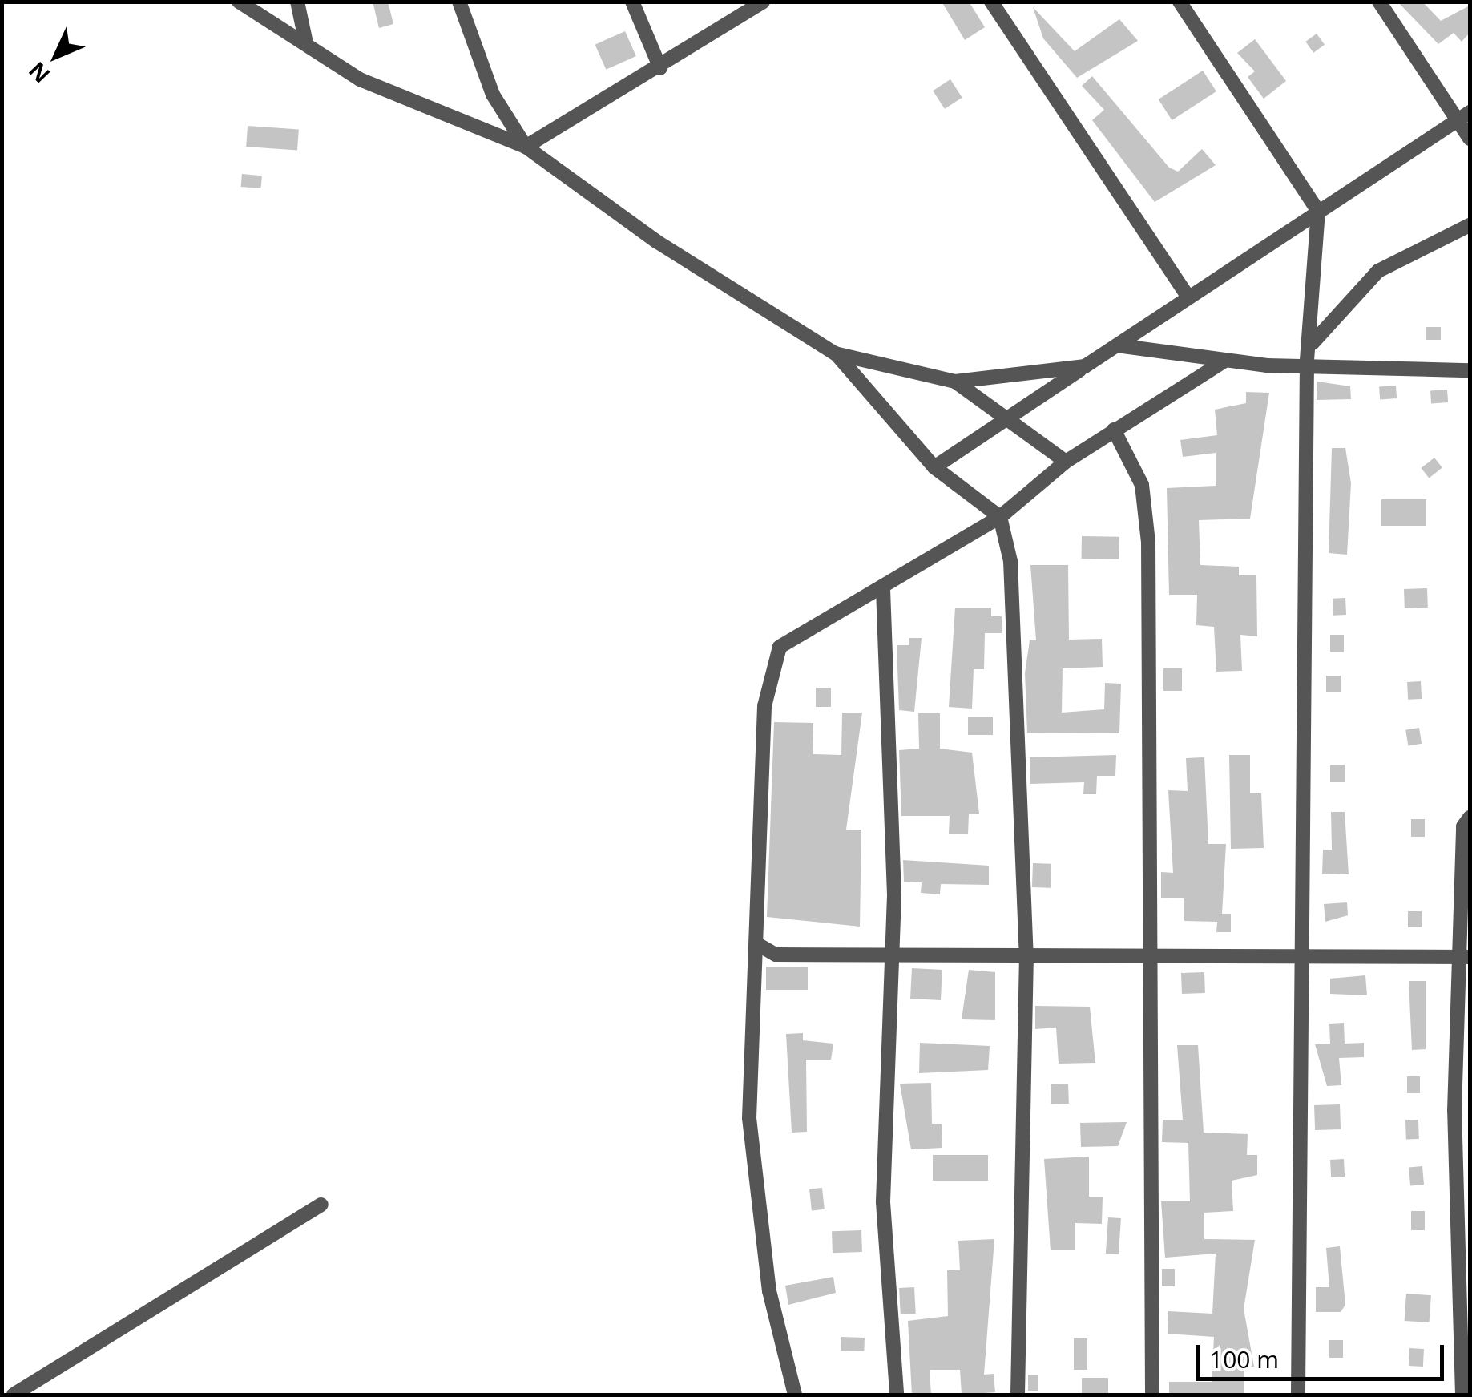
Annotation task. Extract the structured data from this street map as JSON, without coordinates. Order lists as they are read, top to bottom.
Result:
{
  "scale_bar": "100 m",
  "north": "bottom left"
}
